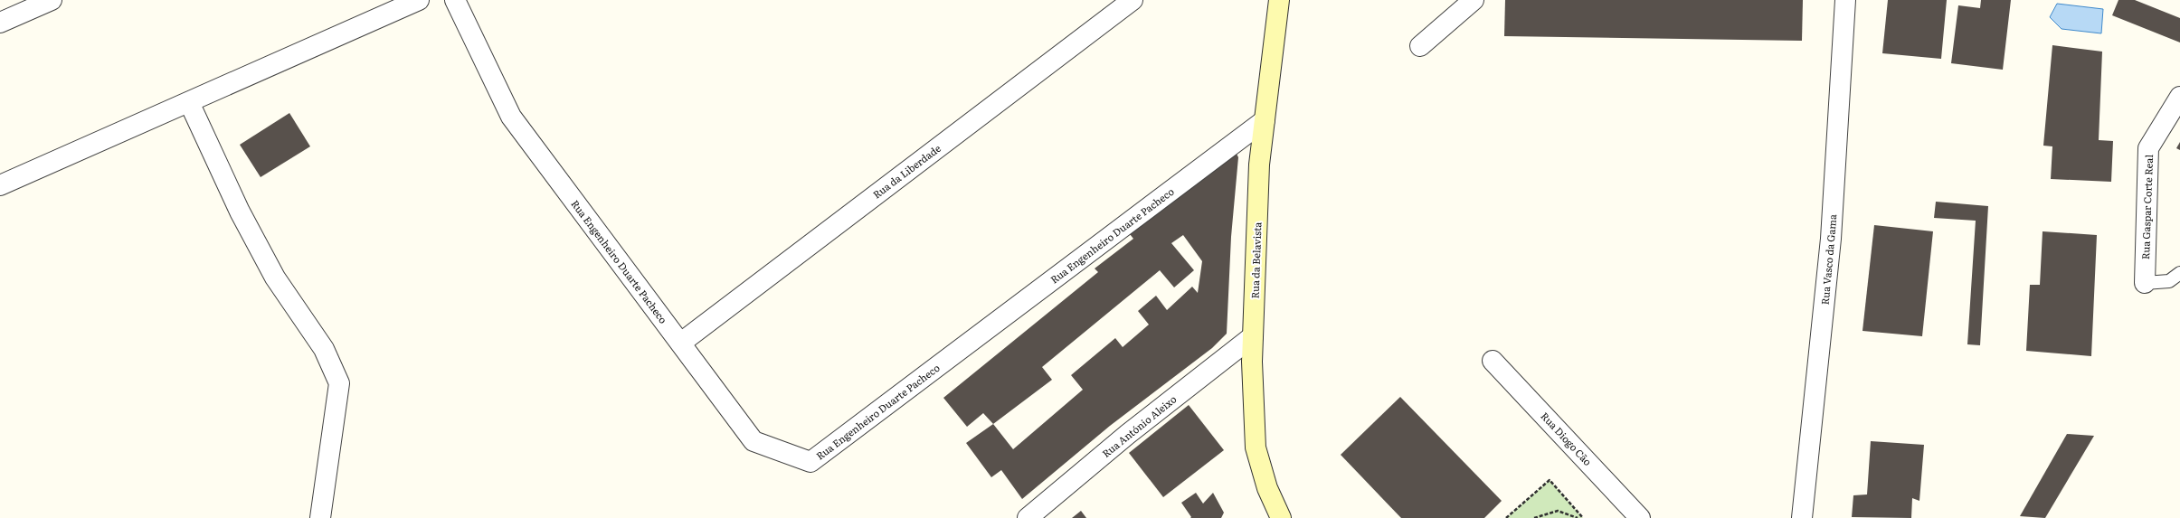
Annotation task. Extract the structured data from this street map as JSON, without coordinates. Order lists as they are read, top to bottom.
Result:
{
  "streets": {
    "street": [
      "Rua da Liberdade",
      "Rua Gaspar Corte Real",
      "Rua Engenheiro Duarte Pacheco",
      "Rua Vasco da Gama",
      "Rua da Belavista",
      "Rua António Aleixo",
      "Rua Diogo Cão"
    ]
  },
  "crossings": [
    ["Rua da Liberdade", "Rua Engenheiro Duarte Pacheco"],
    ["Rua Engenheiro Duarte Pacheco", "Rua da Belavista"],
    ["Rua da Belavista", "Rua António Aleixo"]
  ]
}
